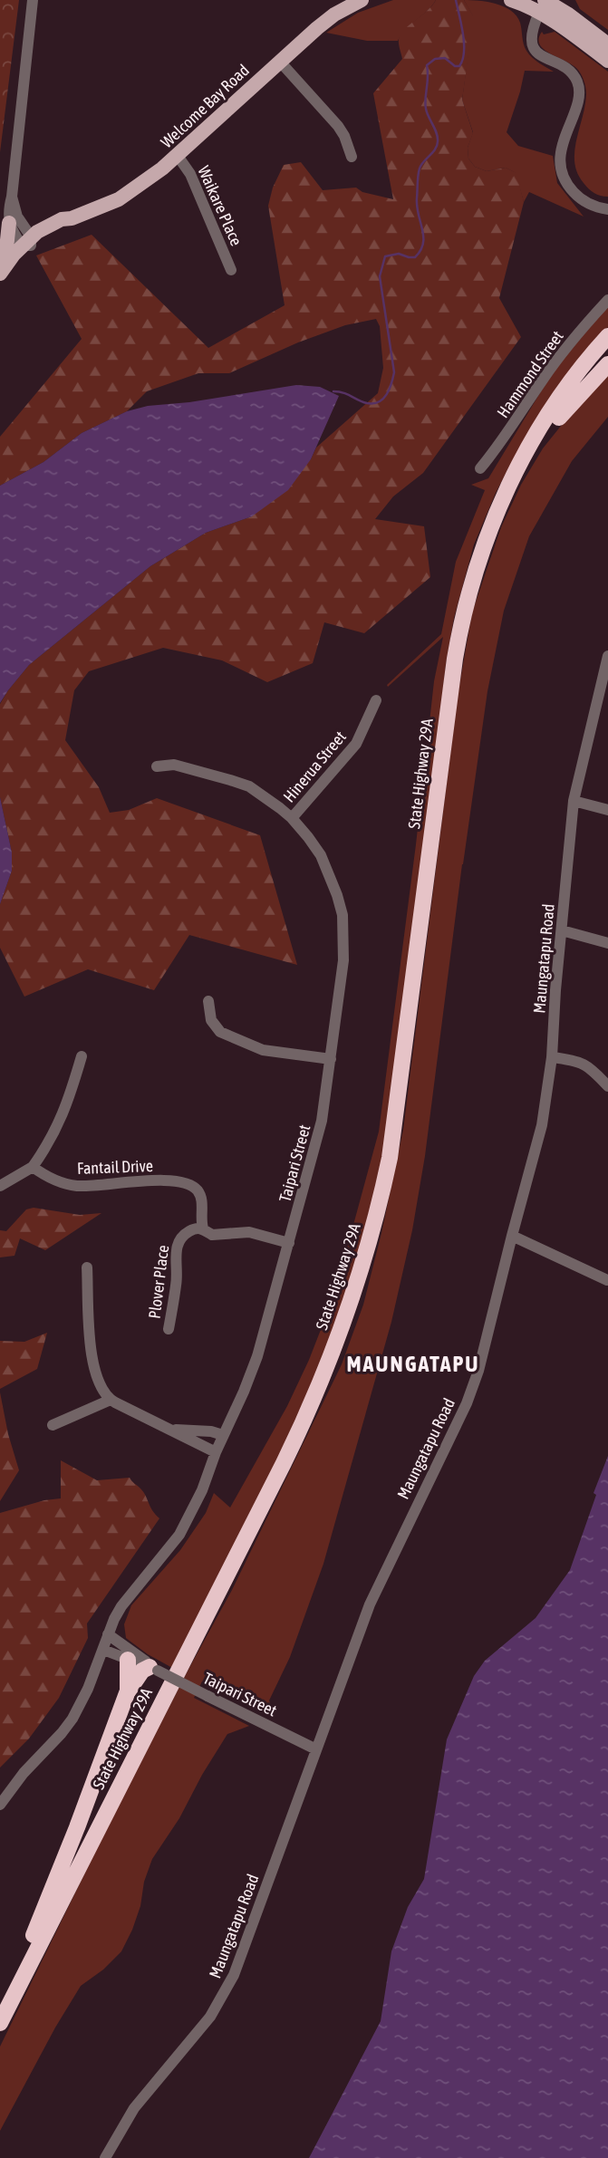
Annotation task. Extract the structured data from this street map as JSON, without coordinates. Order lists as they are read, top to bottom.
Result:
{
  "streets": {
    "highway": ["State Highway 29A"],
    "main road": ["Welcome Bay Road"],
    "street": [
      "Waikare Place",
      "Hammond Street",
      "Hinerua Street",
      "Maungatapu Road",
      "Taipari Street",
      "Fantail Drive",
      "Plover Place"
    ]
  },
  "crossings": [
    ["Welcome Bay Road", "Waikare Place"],
    ["Hinerua Street", "Taipari Street"],
    ["Maungatapu Road", "Taipari Street"],
    ["Fantail Drive", "Plover Place"]
  ],
  "districts": ["MAUNGATAPU"]
}
